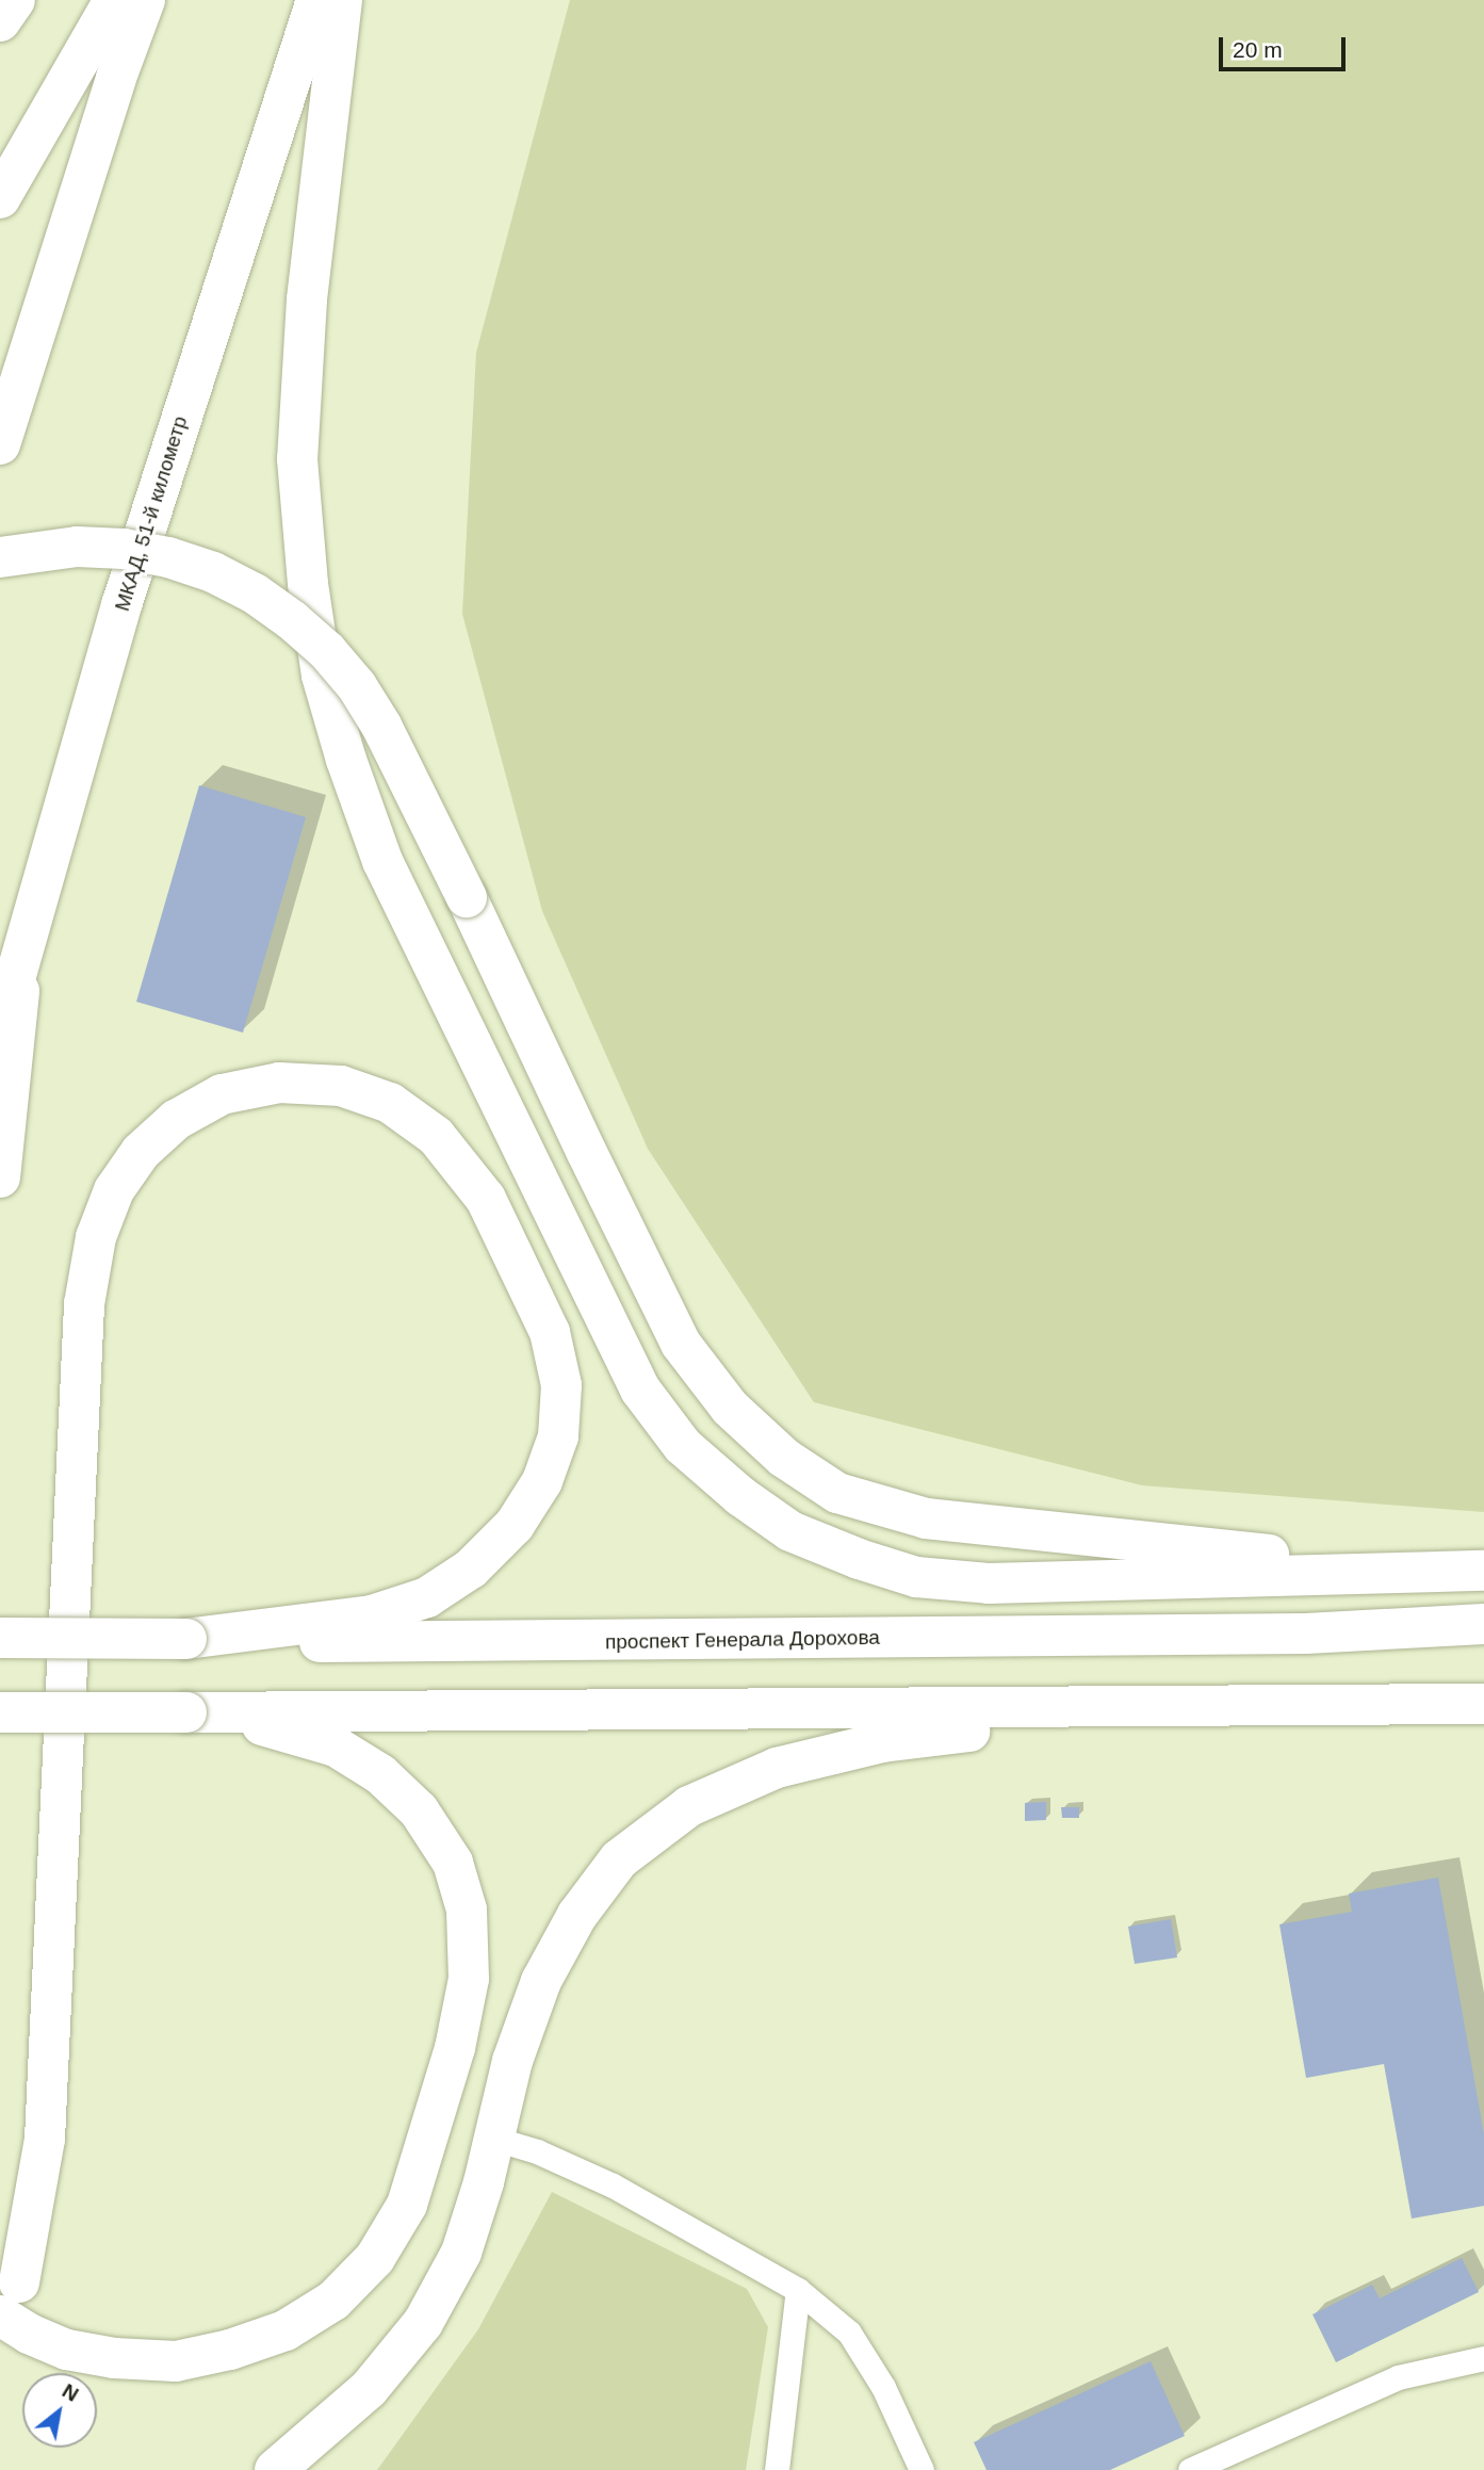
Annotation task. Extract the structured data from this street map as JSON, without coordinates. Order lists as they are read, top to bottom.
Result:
{
  "streets": {
    "main road": ["МКАД, 51-й километр", "проспект Генерала Дорохова"]
  },
  "scale_bar": "20 m",
  "north": "top right"
}
